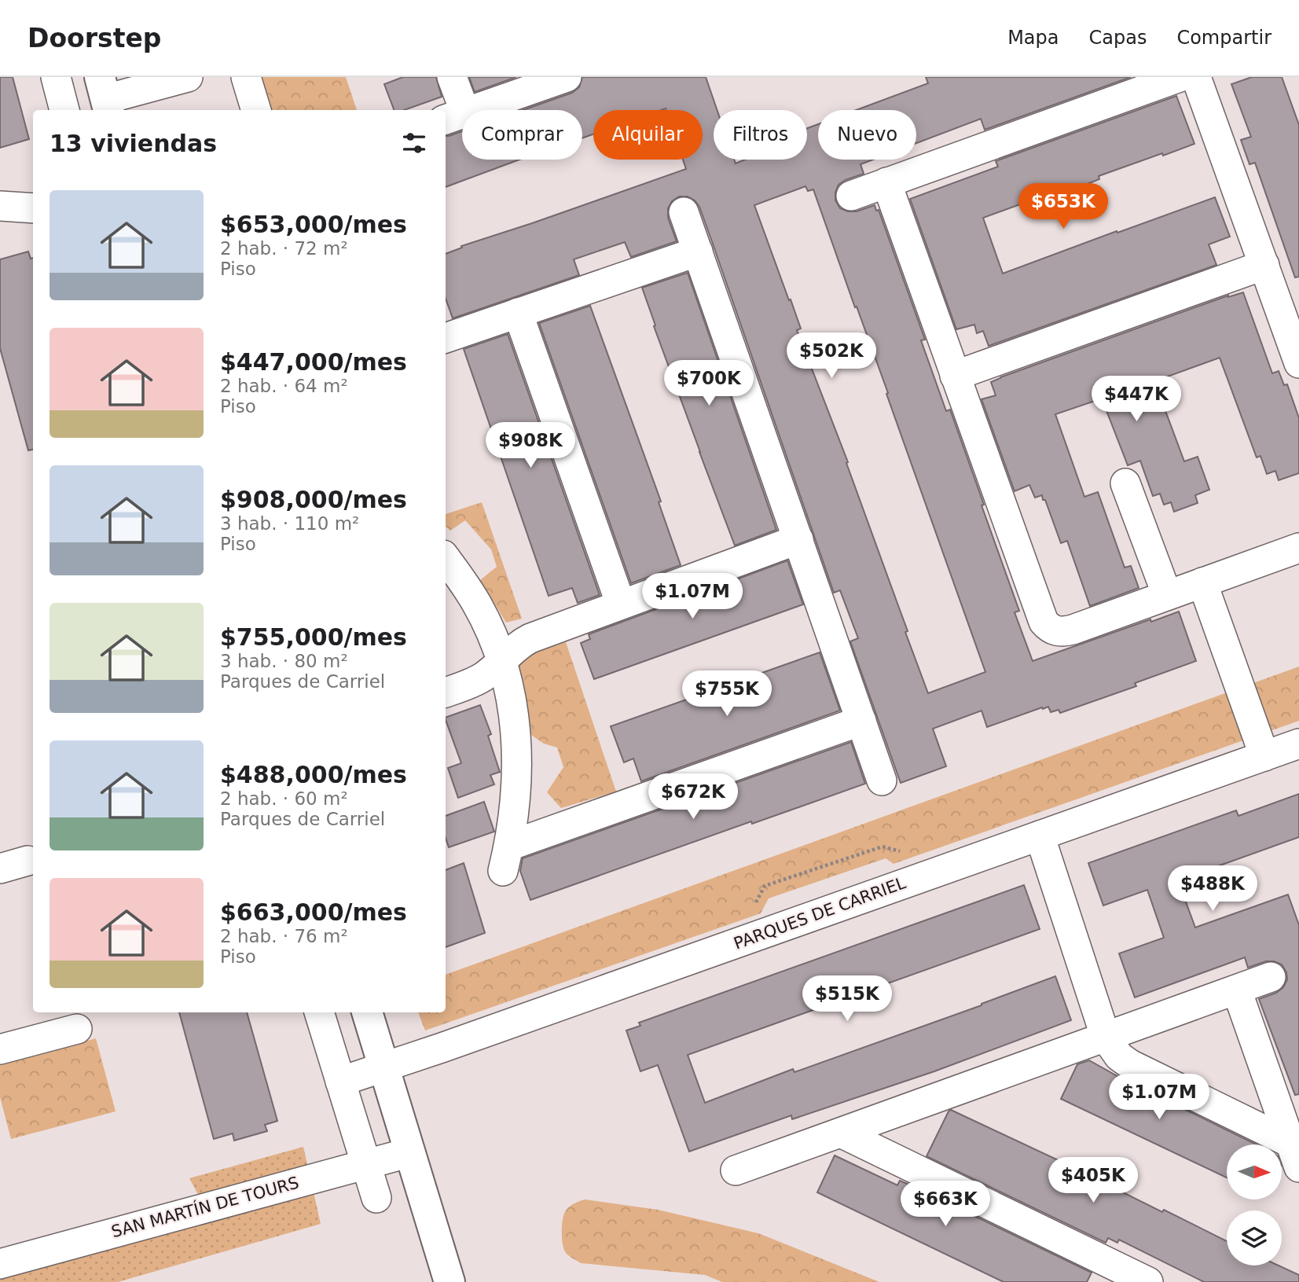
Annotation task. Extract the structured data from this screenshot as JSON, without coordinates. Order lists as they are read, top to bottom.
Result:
{
  "streets": {
    "street": ["PARQUES DE CARRIEL", "SAN MARTÍN DE TOURS"]
  },
  "north": "right",
  "page": {
    "header": "Doorstep",
    "nav": ["Mapa", "Capas", "Compartir"],
    "chip": [
      "Comprar",
      "Alquilar",
      "Filtros",
      "Nuevo"
    ],
    "heading": "13 viviendas",
    "list": [
      {
        "name": "$653,000/mes",
        "note": "2 hab. · 72 m² · Piso"
      },
      {
        "name": "$447,000/mes",
        "note": "2 hab. · 64 m² · Piso"
      },
      {
        "name": "$908,000/mes",
        "note": "3 hab. · 110 m² · Piso"
      },
      {
        "name": "$755,000/mes",
        "note": "3 hab. · 80 m² · Parques de Carriel"
      },
      {
        "name": "$488,000/mes",
        "note": "2 hab. · 60 m² · Parques de Carriel"
      },
      {
        "name": "$663,000/mes",
        "note": "2 hab. · 76 m² · Piso"
      }
    ],
    "price": [
      "$653K",
      "$502K",
      "$700K",
      "$447K",
      "$908K",
      "$1.07M",
      "$755K",
      "$672K",
      "$488K",
      "$515K",
      "$1.07M",
      "$405K",
      "$663K"
    ]
  }
}
